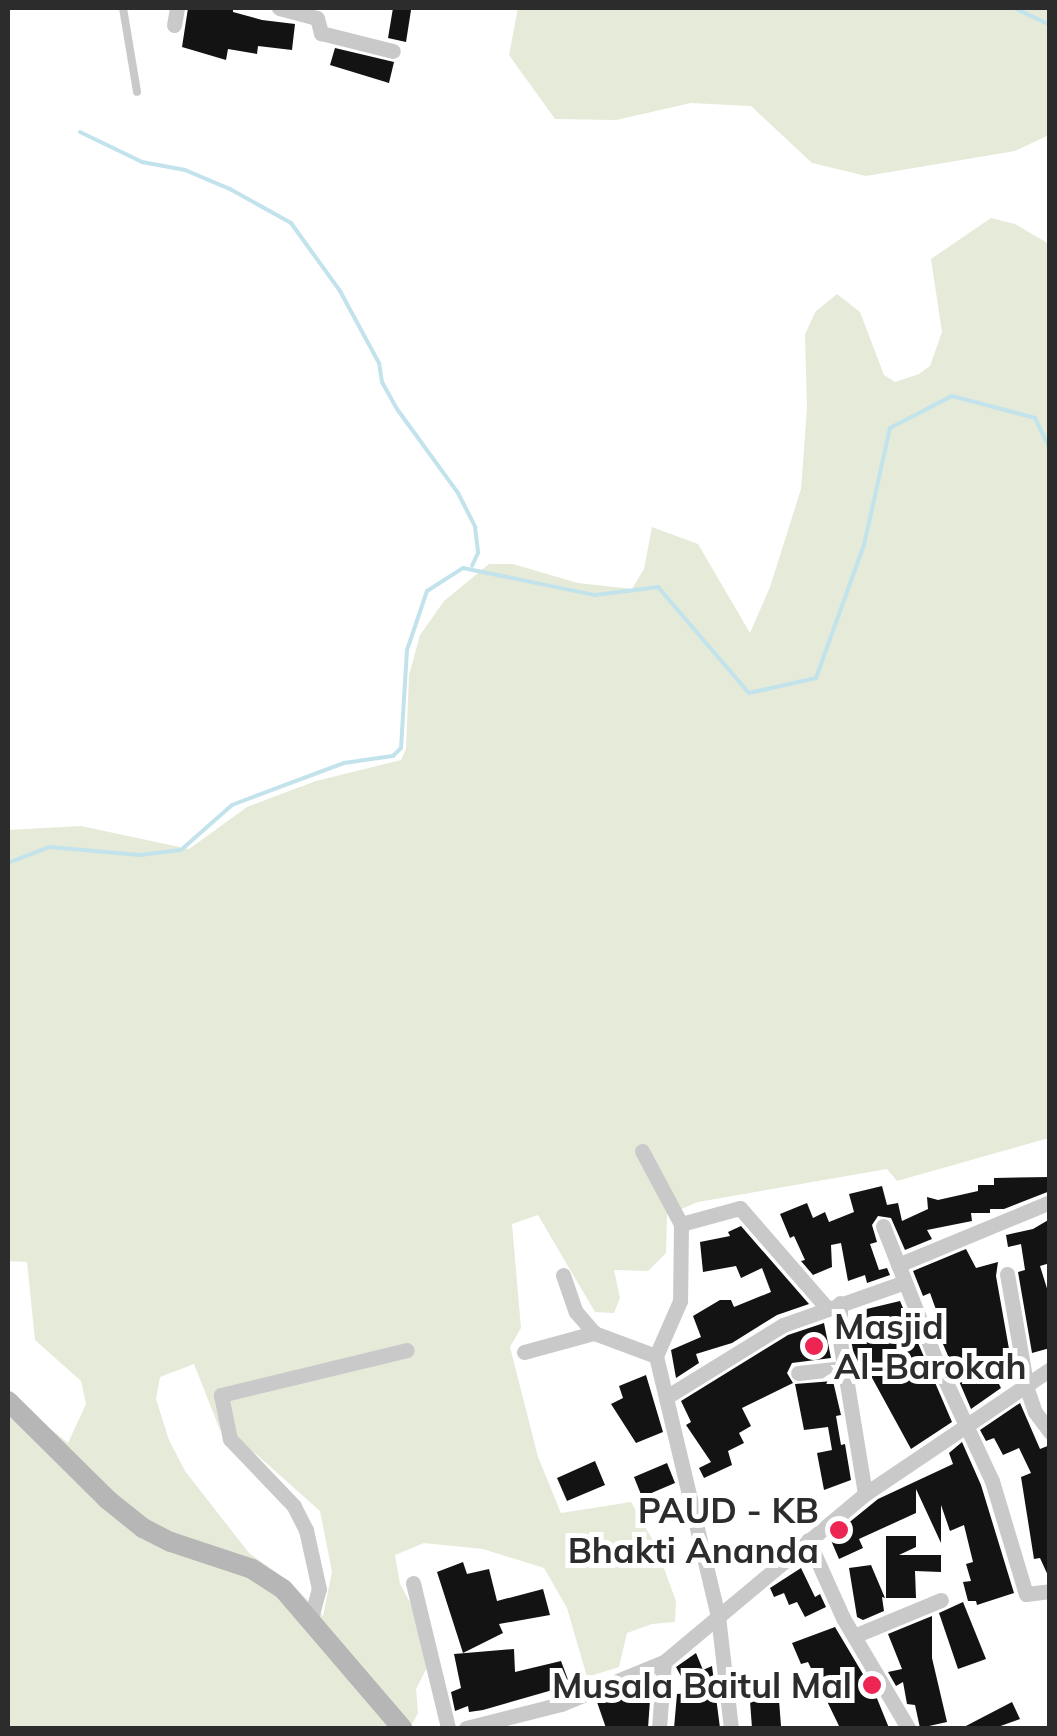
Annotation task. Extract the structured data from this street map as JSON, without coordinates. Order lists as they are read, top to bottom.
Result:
{
  "places": ["Masjid Al-Barokah", "PAUD - KB Bhakti Ananda", "Musala Baitul Mal"]
}
